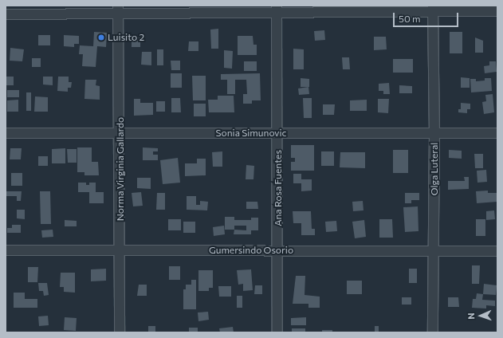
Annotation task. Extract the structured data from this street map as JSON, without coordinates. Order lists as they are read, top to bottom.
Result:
{
  "streets": {
    "street": [
      "Sonia Simunovic",
      "Norma Virginia Gallardo",
      "Olga Luteral",
      "Ana Rosa Fuentes",
      "Gumersindo Osorio"
    ]
  },
  "crossings": [
    ["Sonia Simunovic", "Norma Virginia Gallardo"],
    ["Sonia Simunovic", "Olga Luteral"],
    ["Sonia Simunovic", "Ana Rosa Fuentes"],
    ["Norma Virginia Gallardo", "Gumersindo Osorio"],
    ["Olga Luteral", "Gumersindo Osorio"],
    ["Ana Rosa Fuentes", "Gumersindo Osorio"]
  ],
  "places": ["Luisito 2"],
  "scale_bar": "50 m",
  "north": "left"
}
